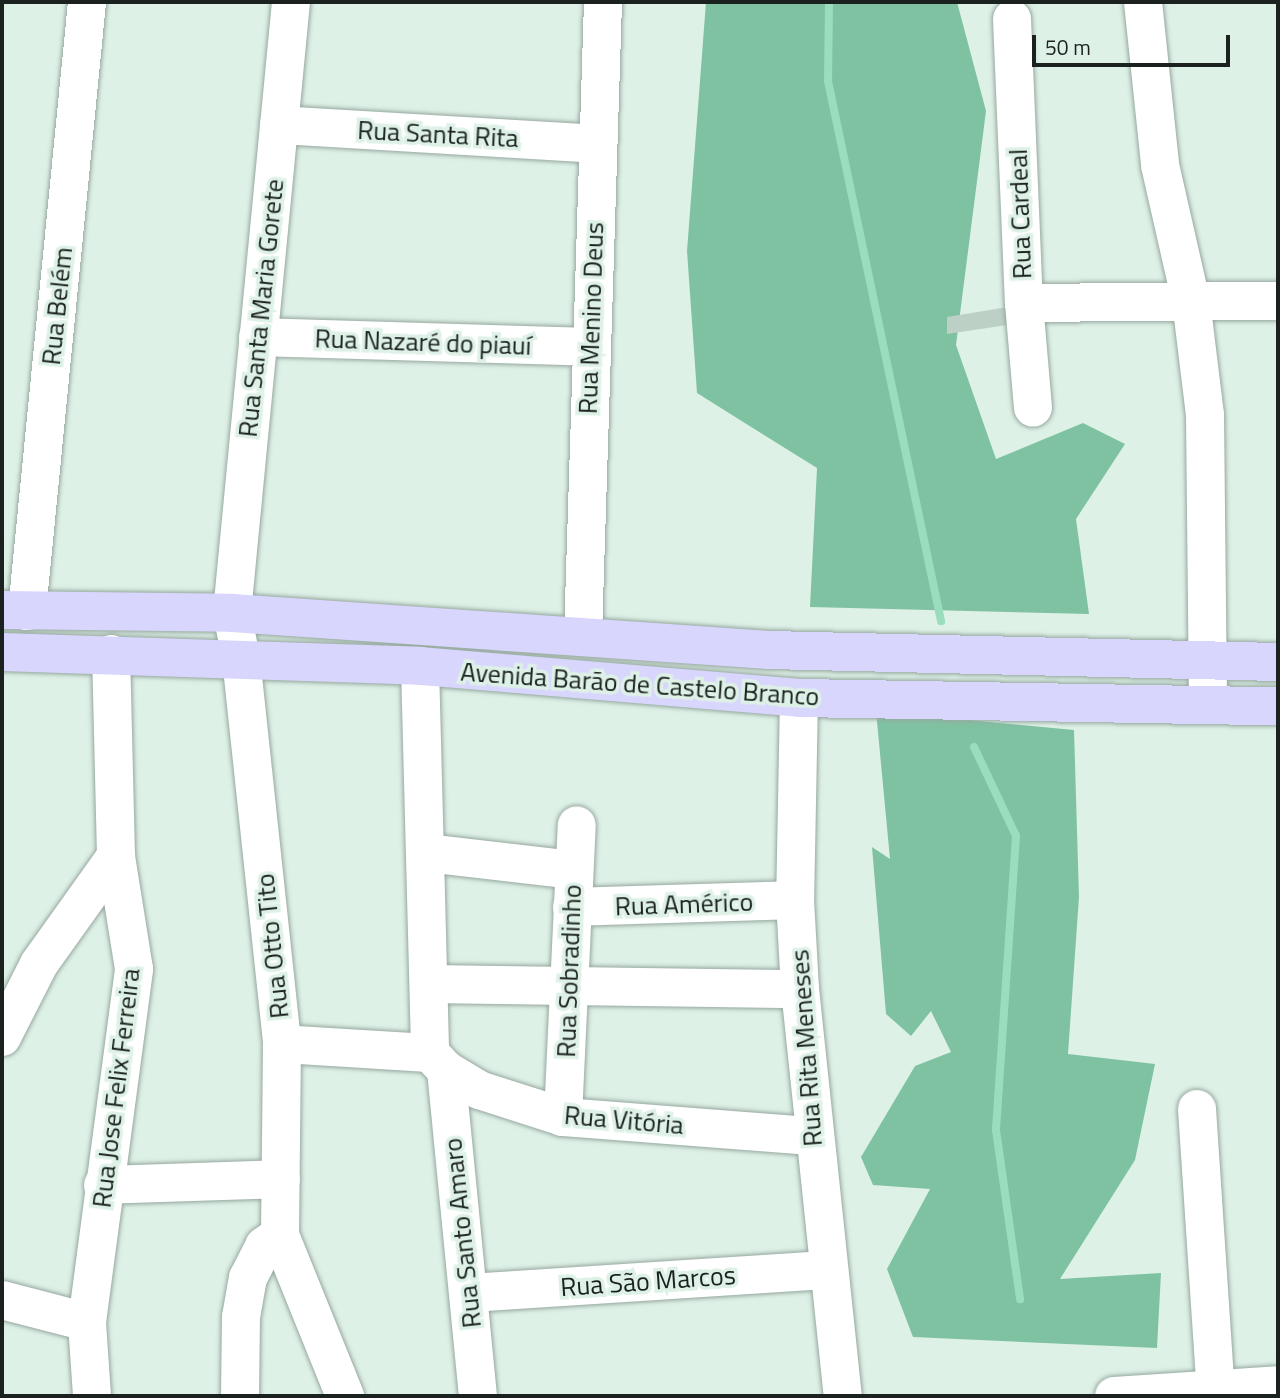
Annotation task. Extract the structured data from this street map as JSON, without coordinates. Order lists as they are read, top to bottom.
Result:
{
  "streets": {
    "main road": ["Avenida Barão de Castelo Branco"],
    "street": [
      "Rua Santa Rita",
      "Rua Cardeal",
      "Rua Belém",
      "Rua Santa Maria Gorete",
      "Rua Menino Deus",
      "Rua Nazaré do piauí",
      "Rua Américo",
      "Rua Otto Tito",
      "Rua Sobradinho",
      "Rua Rita Meneses",
      "Rua Jose Felix Ferreira",
      "Rua Vitória",
      "Rua Santo Amaro",
      "Rua São Marcos"
    ]
  },
  "crossings": [
    ["Rua Santa Rita", "Rua Santa Maria Gorete"],
    ["Rua Santa Rita", "Rua Menino Deus"],
    ["Rua Belém", "Avenida Barão de Castelo Branco"],
    ["Rua Santa Maria Gorete", "Rua Nazaré do piauí"],
    ["Rua Santa Maria Gorete", "Avenida Barão de Castelo Branco"],
    ["Rua Santa Maria Gorete", "Rua Otto Tito"],
    ["Rua Menino Deus", "Rua Nazaré do piauí"],
    ["Rua Menino Deus", "Avenida Barão de Castelo Branco"],
    ["Avenida Barão de Castelo Branco", "Rua Otto Tito"],
    ["Avenida Barão de Castelo Branco", "Rua Rita Meneses"],
    ["Avenida Barão de Castelo Branco", "Rua Jose Felix Ferreira"],
    ["Rua Américo", "Rua Sobradinho"],
    ["Rua Américo", "Rua Rita Meneses"],
    ["Rua Sobradinho", "Rua Vitória"],
    ["Rua Rita Meneses", "Rua Vitória"],
    ["Rua Rita Meneses", "Rua São Marcos"],
    ["Rua Vitória", "Rua Santo Amaro"],
    ["Rua Santo Amaro", "Rua São Marcos"]
  ],
  "scale_bar": "50 m"
}
